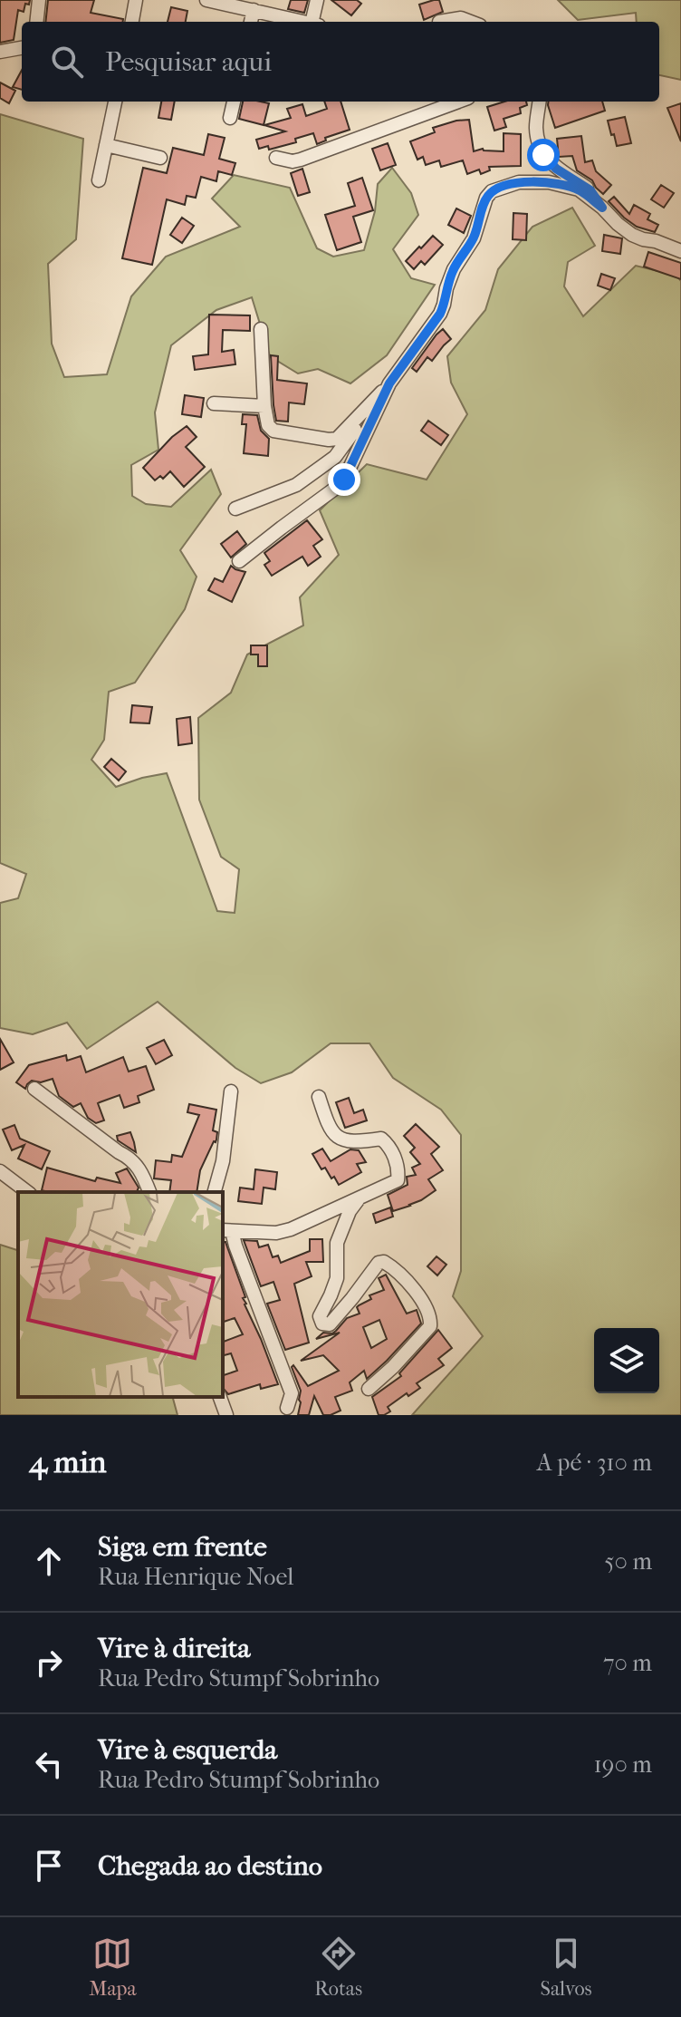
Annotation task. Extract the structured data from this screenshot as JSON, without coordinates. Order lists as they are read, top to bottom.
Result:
{
  "page": {
    "search": "Pesquisar aqui",
    "heading": ["4 min", "A pé · 310 m"],
    "list": [
      ["Siga em frente", "Rua Henrique Noel", "50 m"],
      ["Vire à direita", "Rua Pedro Stumpf Sobrinho", "70 m"],
      ["Vire à esquerda", "Rua Pedro Stumpf Sobrinho", "190 m"],
      "Chegada ao destino"
    ],
    "nav": ["Mapa", "Rotas", "Salvos"]
  }
}
